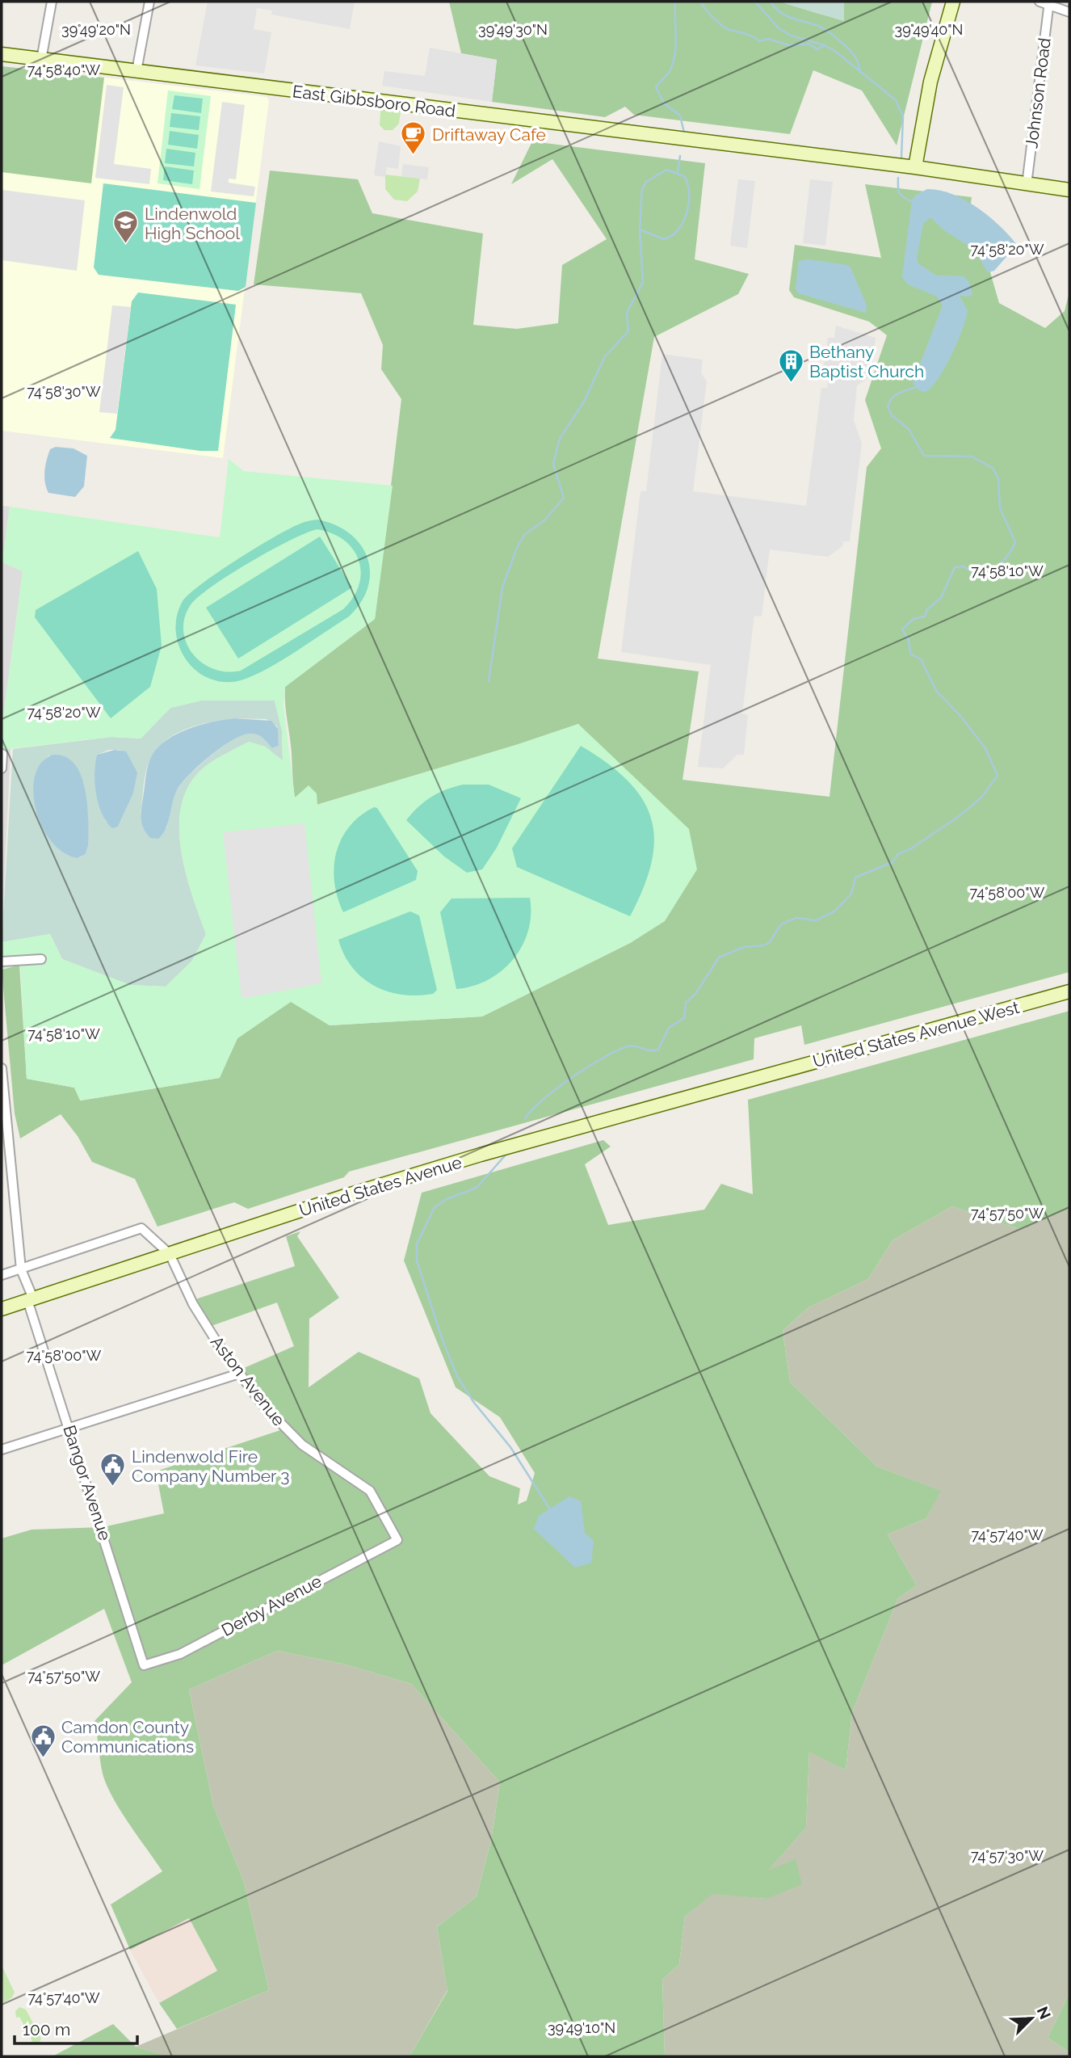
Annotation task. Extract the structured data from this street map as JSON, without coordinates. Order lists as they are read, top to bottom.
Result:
{
  "streets": {
    "street": [
      "Johnson Road",
      "East Gibbsboro Road",
      "United States Avenue West",
      "United States Avenue",
      "Aston Avenue",
      "Bangor Avenue",
      "Derby Avenue"
    ]
  },
  "crossings": [
    ["Johnson Road", "East Gibbsboro Road"],
    ["United States Avenue West", "United States Avenue"],
    ["United States Avenue", "Aston Avenue"],
    ["United States Avenue", "Bangor Avenue"],
    ["Aston Avenue", "Bangor Avenue"],
    ["Aston Avenue", "Derby Avenue"],
    ["Bangor Avenue", "Derby Avenue"]
  ],
  "places": {
    "cafe": ["Driftaway Cafe"],
    "school or university": ["Lindenwold High School"],
    "building": ["Bethany Baptist Church"],
    "public building": ["Lindenwold Fire Company Number 3", "Camdon County Communications"]
  },
  "scale_bar": "100 m",
  "north": "top right",
  "coordinates": [
    "39°49'20\"N",
    "39°49'30\"N",
    "39°49'40\"N",
    "74°58'40\"W",
    "74°58'20\"W",
    "74°58'30\"W",
    "74°58'10\"W",
    "74°58'00\"W",
    "74°57'50\"W",
    "74°57'40\"W",
    "74°57'30\"W",
    "39°49'10\"N"
  ]
}
